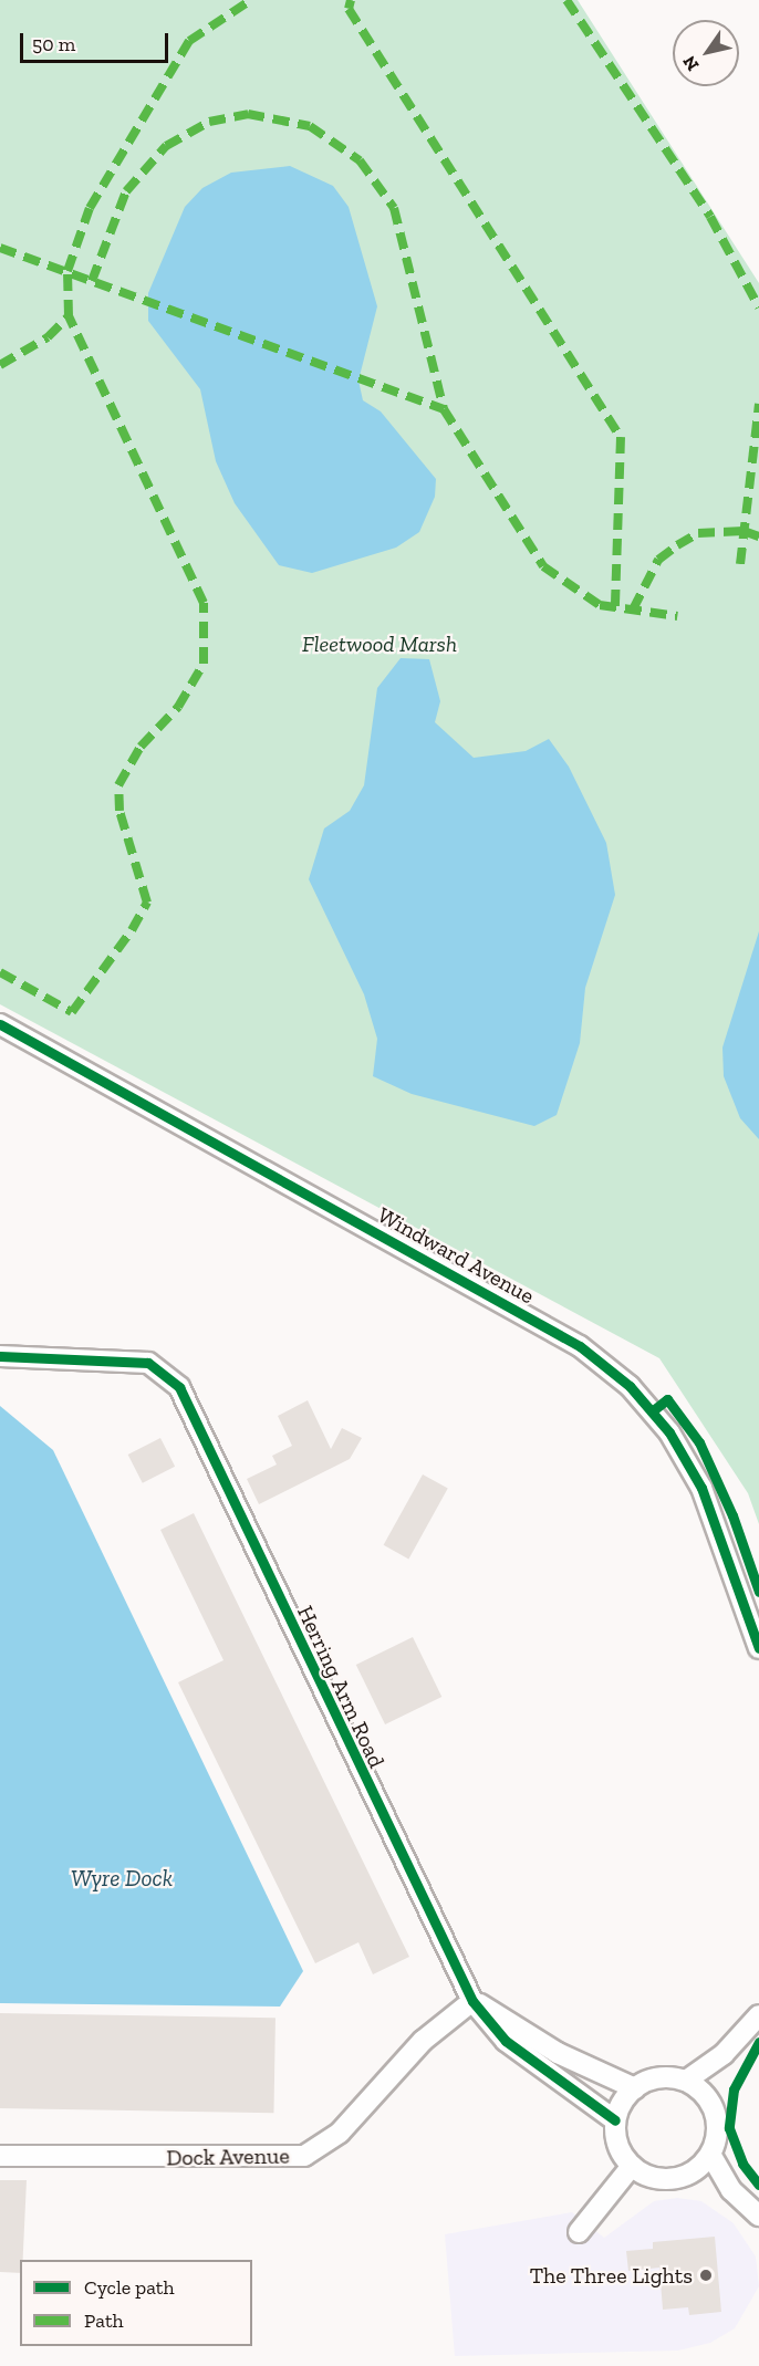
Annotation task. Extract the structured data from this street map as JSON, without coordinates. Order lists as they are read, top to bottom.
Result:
{
  "streets": {
    "street": ["Windward Avenue", "Herring Arm Road", "Dock Avenue"]
  },
  "crossings": [
    ["Herring Arm Road", "Dock Avenue"]
  ],
  "water": ["Wyre Dock"],
  "parks": ["Fleetwood Marsh"],
  "places": ["The Three Lights"],
  "legend": ["Cycle path", "Path"],
  "scale_bar": "50 m",
  "north": "bottom left"
}
